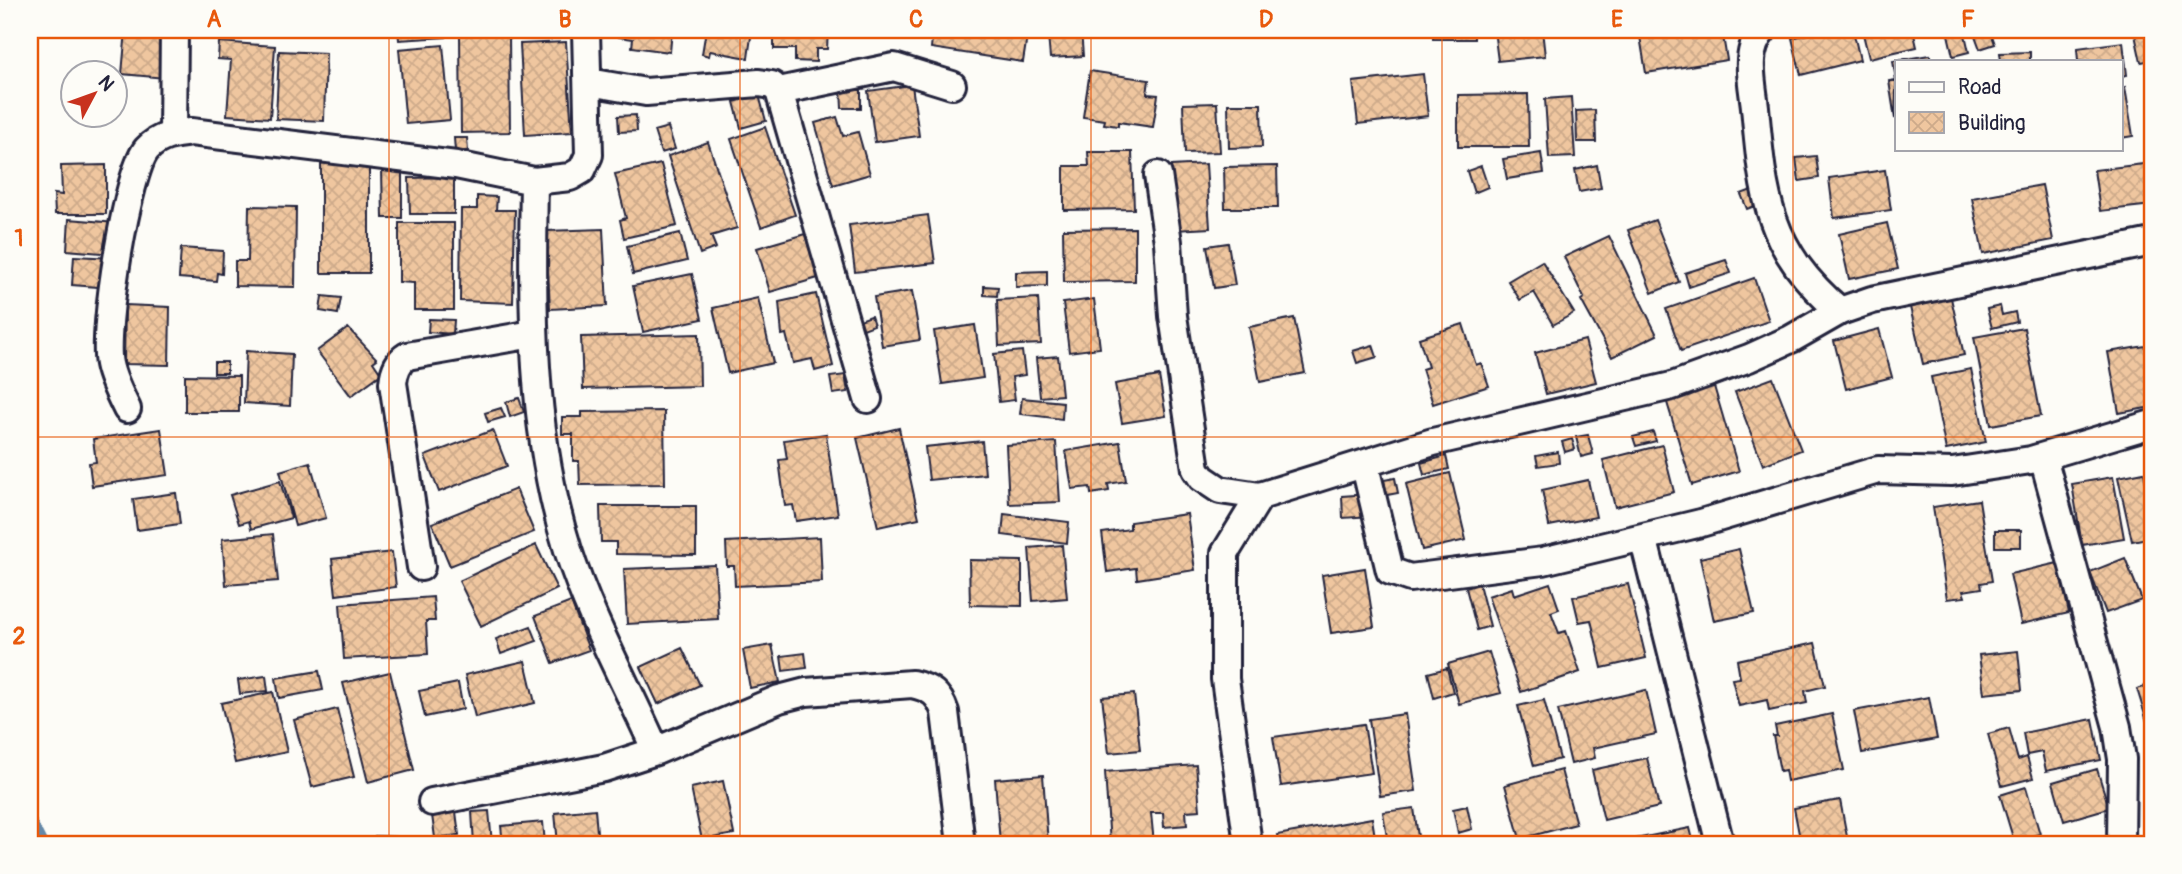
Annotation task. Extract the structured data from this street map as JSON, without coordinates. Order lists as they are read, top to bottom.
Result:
{
  "legend": ["Road", "Building"],
  "north": "top right",
  "grid": {
    "columns": [
      "A",
      "B",
      "C",
      "D",
      "E",
      "F"
    ],
    "rows": ["1", "2"]
  }
}
